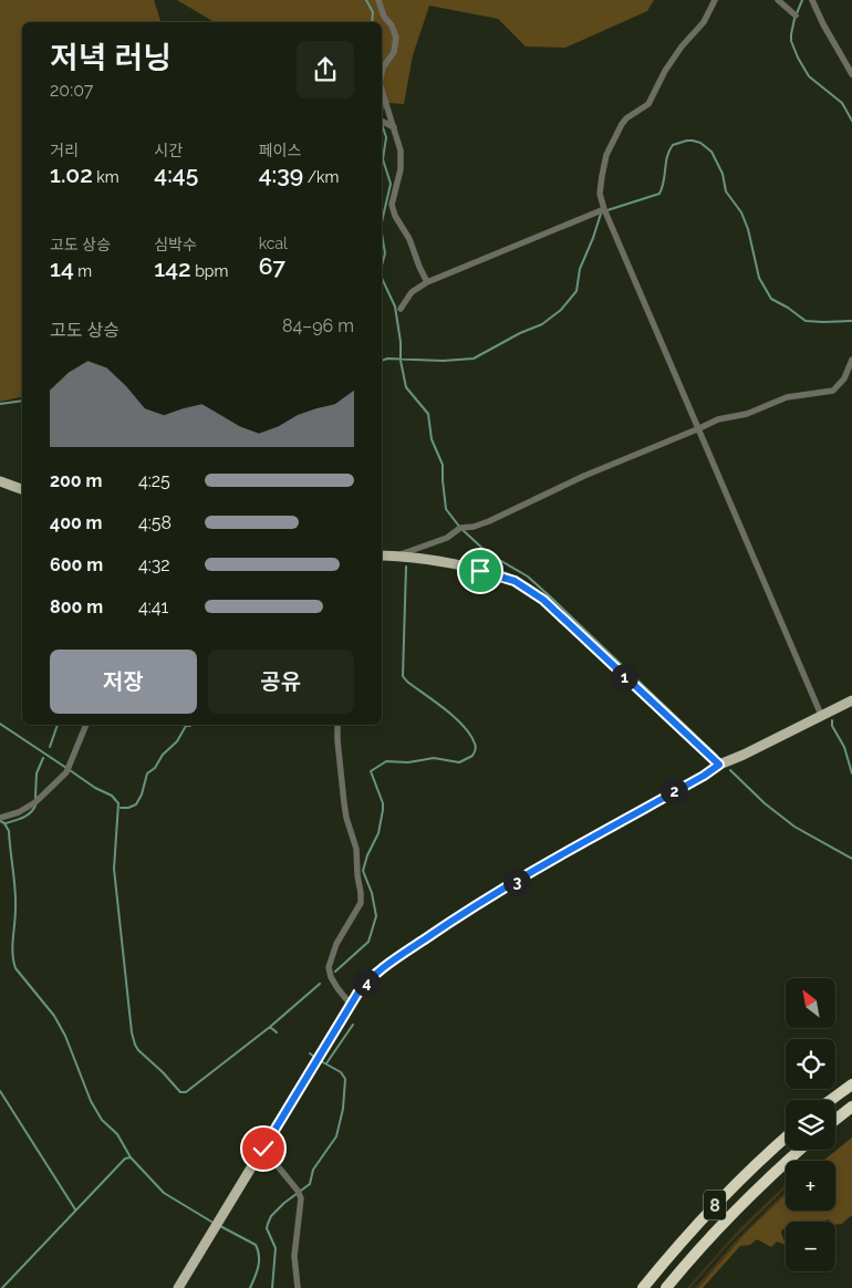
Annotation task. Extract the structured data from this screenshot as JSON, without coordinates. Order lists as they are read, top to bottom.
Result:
{
  "streets": {
    "highway": ["8"]
  },
  "north": "top left",
  "page": {
    "heading": ["저녁 러닝", "20:07"],
    "stats": [
      ["거리", "1.02 km"],
      ["시간", "4:45"],
      ["페이스", "4:39 /km"],
      ["고도 상승", "14 m"],
      ["심박수", "142 bpm"],
      ["kcal", "67"]
    ],
    "chart": ["고도 상승", "84–96 m"],
    "list": [
      {
        "name": "200 m",
        "note": "4:25"
      },
      {
        "name": "400 m",
        "note": "4:58"
      },
      {
        "name": "600 m",
        "note": "4:32"
      },
      {
        "name": "800 m",
        "note": "4:41"
      }
    ],
    "buttons": ["저장", "공유"],
    "pins": [
      "1",
      "2",
      "3",
      "4"
    ],
    "map_buttons": ["+", "−"]
  }
}
